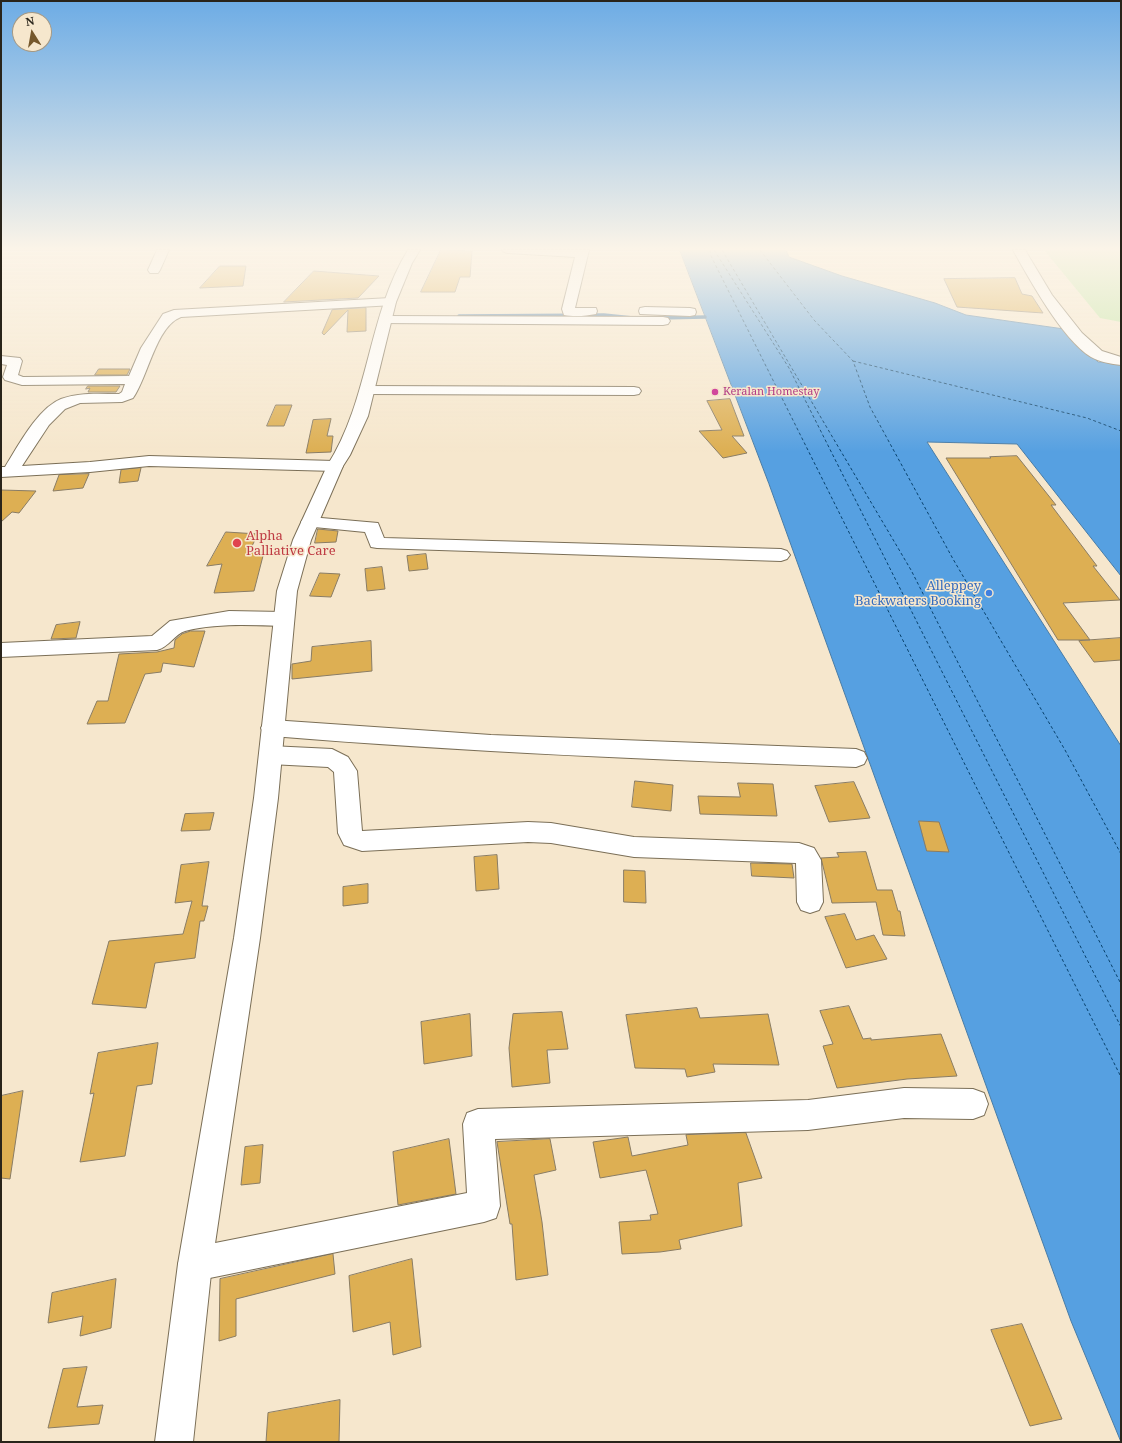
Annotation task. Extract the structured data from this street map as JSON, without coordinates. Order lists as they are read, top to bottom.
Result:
{
  "places": ["Keralan Homestay", "Alpha Palliative Care", "Alleppey Backwaters Booking"],
  "north": "top"
}
